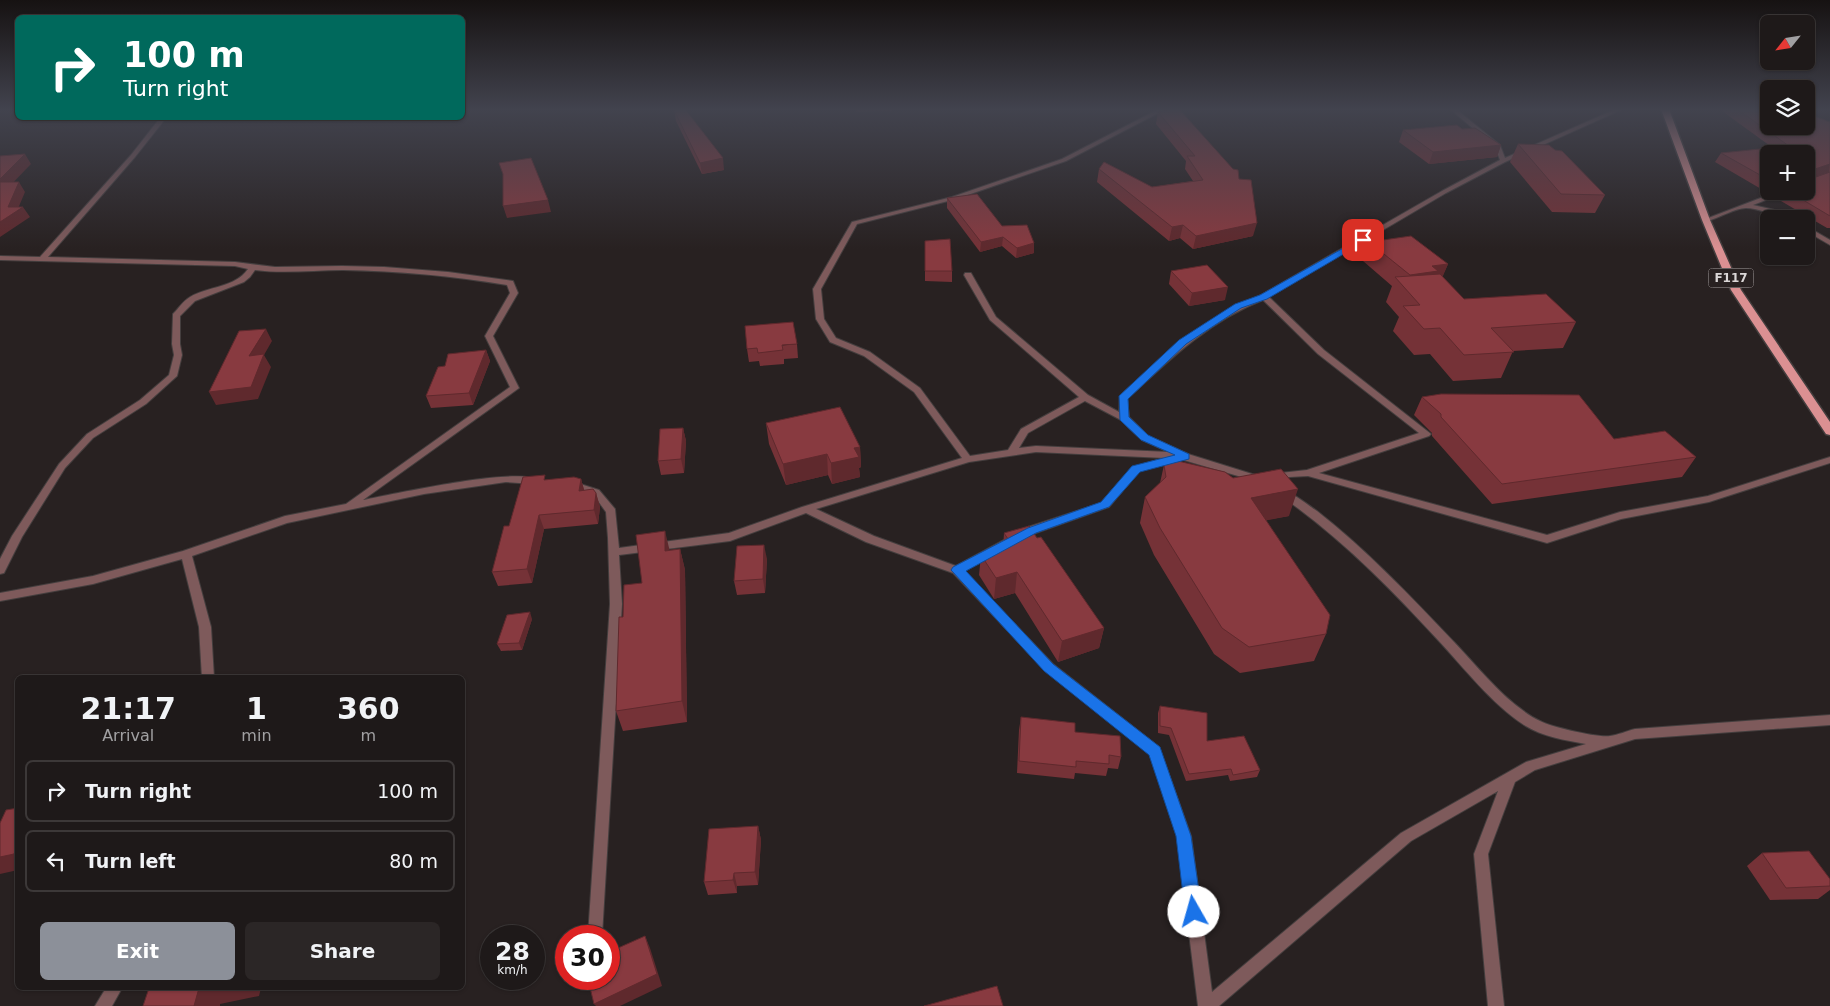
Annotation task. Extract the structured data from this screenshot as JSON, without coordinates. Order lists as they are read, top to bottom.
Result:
{
  "streets": {
    "main road": ["F117"]
  },
  "north": "bottom left",
  "page": {
    "map_buttons": ["+", "−"],
    "turn": ["100 m", "Turn right"],
    "eta": [
      "21:17",
      "Arrival",
      "1",
      "min",
      "360",
      "m"
    ],
    "list": [
      {
        "name": "Turn right",
        "value": "100 m"
      },
      {
        "name": "Turn left",
        "value": "80 m"
      }
    ],
    "buttons": ["Exit", "Share"],
    "speed": "28 km/h",
    "limit": "30"
  }
}
